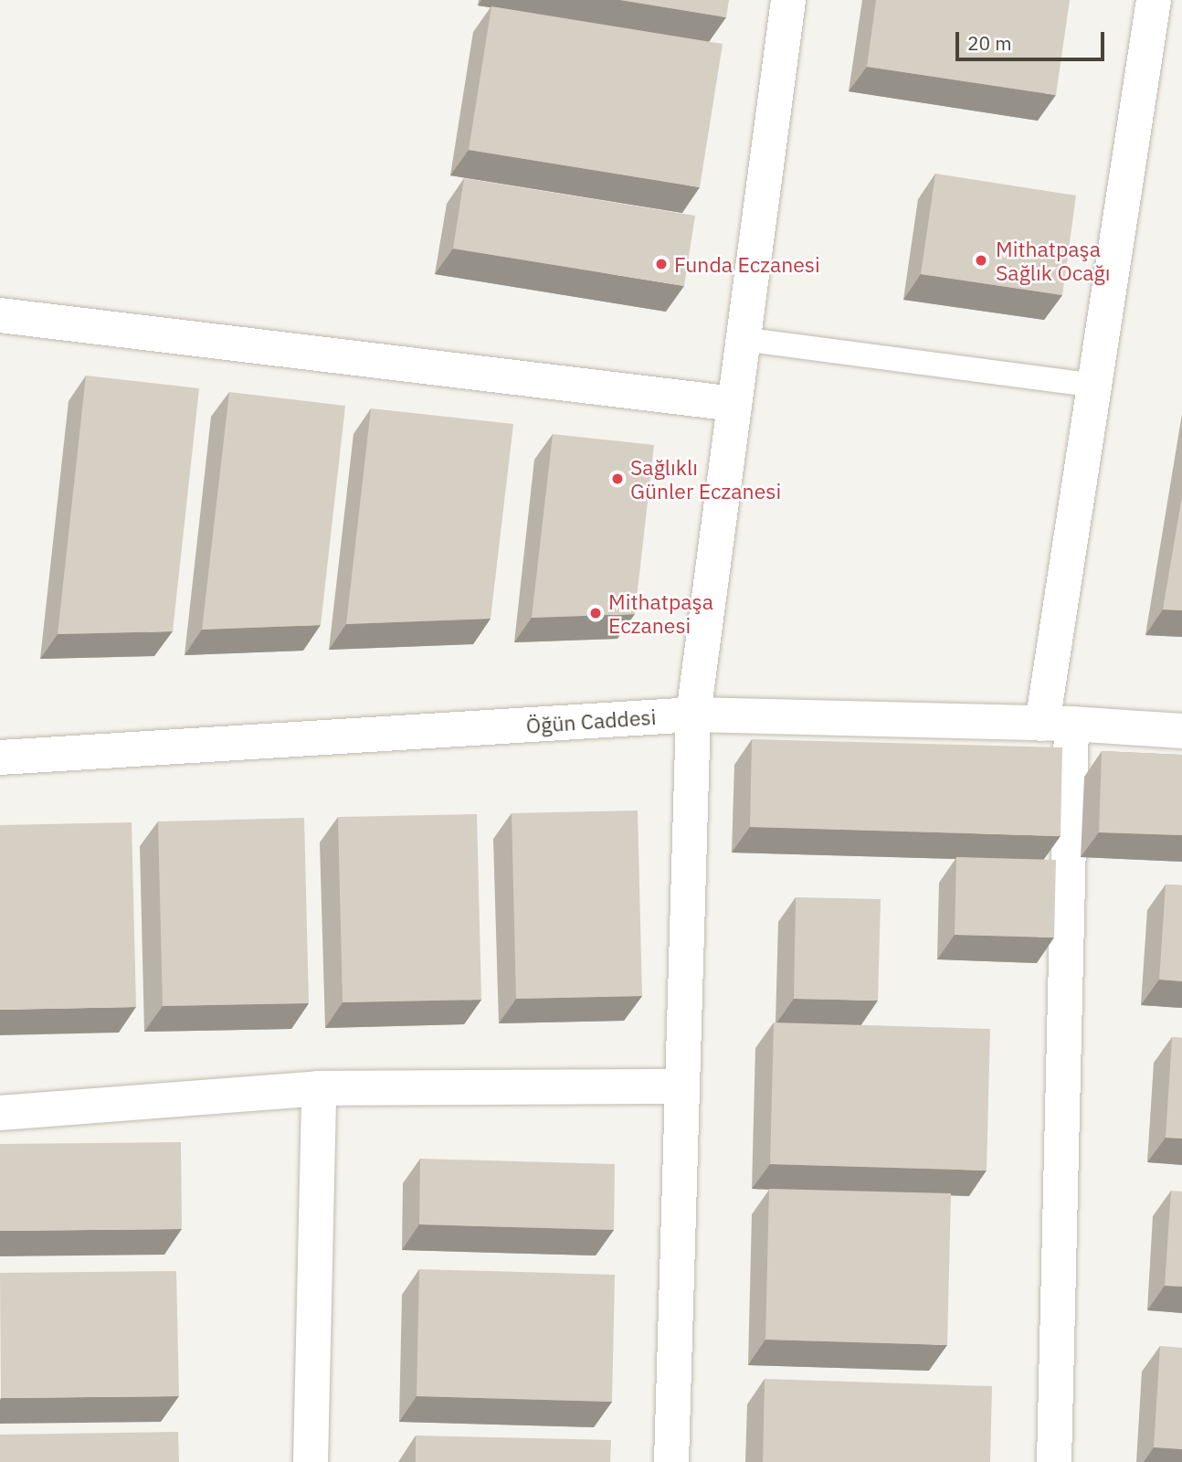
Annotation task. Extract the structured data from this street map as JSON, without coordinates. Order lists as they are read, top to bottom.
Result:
{
  "streets": {
    "street": ["Öğün Caddesi"]
  },
  "places": [
    "Mithatpaşa Sağlık Ocağı",
    "Funda Eczanesi",
    "Sağlıklı Günler Eczanesi",
    "Mithatpaşa Eczanesi"
  ],
  "scale_bar": "20 m"
}
